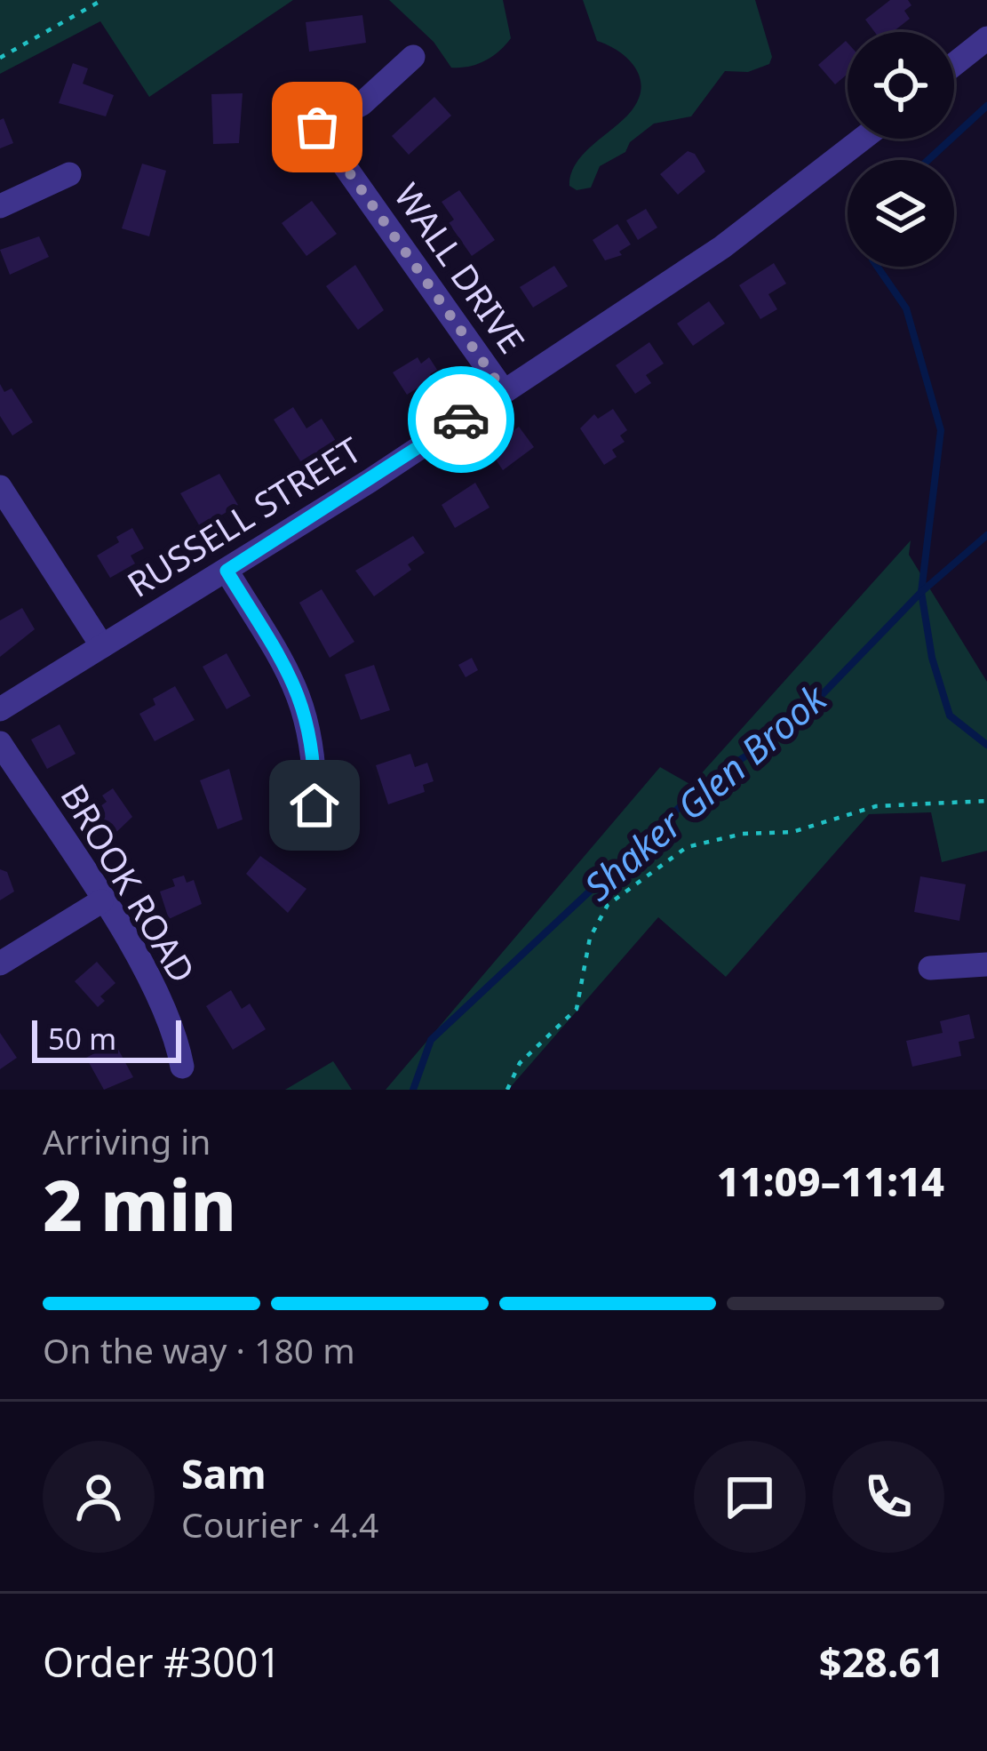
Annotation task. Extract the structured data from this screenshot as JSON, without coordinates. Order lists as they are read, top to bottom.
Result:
{
  "streets": {
    "street": ["WALL DRIVE", "RUSSELL STREET", "BROOK ROAD"]
  },
  "crossings": [
    ["WALL DRIVE", "RUSSELL STREET"]
  ],
  "water": ["Shaker Glen Brook"],
  "scale_bar": "50 m",
  "page": {
    "scale": "50 m",
    "heading": ["2 min", "Arriving in", "11:09–11:14"],
    "panel": [
      "Sam",
      "Courier · 4.4",
      "Order #3001",
      "$28.61"
    ],
    "bar": "On the way · 180 m"
  }
}
